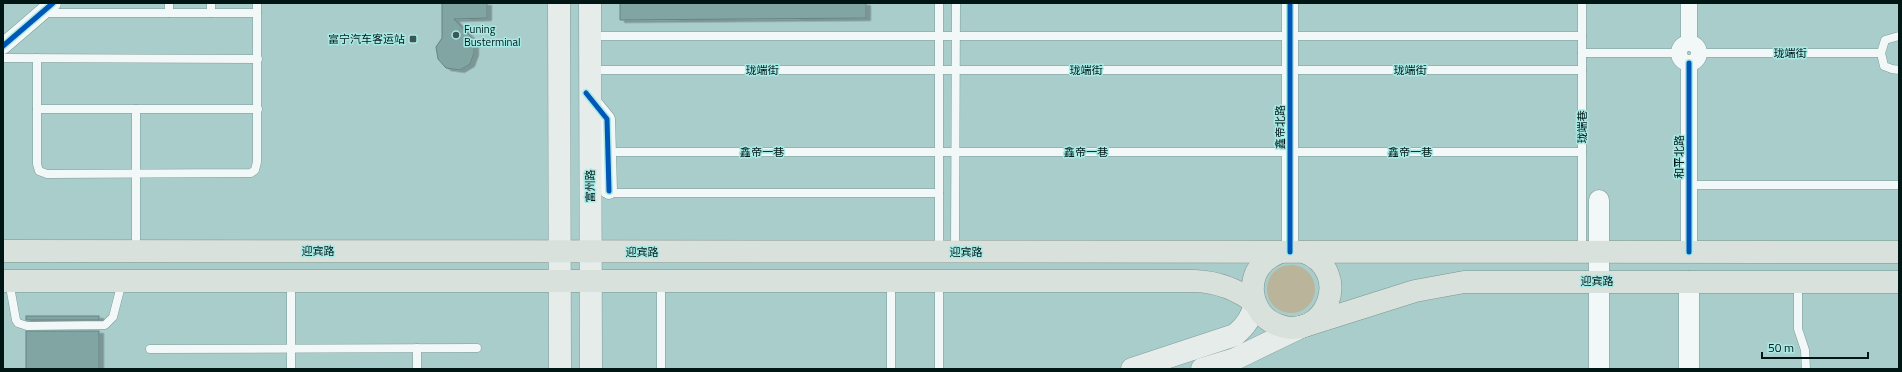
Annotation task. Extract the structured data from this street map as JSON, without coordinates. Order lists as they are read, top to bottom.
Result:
{
  "streets": {
    "main road": ["富州路", "迎宾路"],
    "street": ["鑫帝北路", "和平北路"],
    "lane": ["珑端街", "珑端巷", "鑫帝一巷"]
  },
  "crossings": [
    ["珑端街", "鑫帝北路"],
    ["珑端街", "珑端巷"],
    ["珑端街", "和平北路"],
    ["珑端街", "富州路"],
    ["鑫帝北路", "鑫帝一巷"],
    ["鑫帝北路", "迎宾路"],
    ["珑端巷", "鑫帝一巷"],
    ["珑端巷", "迎宾路"],
    ["鑫帝一巷", "富州路"],
    ["和平北路", "迎宾路"],
    ["富州路", "迎宾路"]
  ],
  "places": {
    "other": ["Funing Busterminal"],
    "transit": ["富宁汽车客运站"]
  },
  "scale_bar": "50 m"
}
